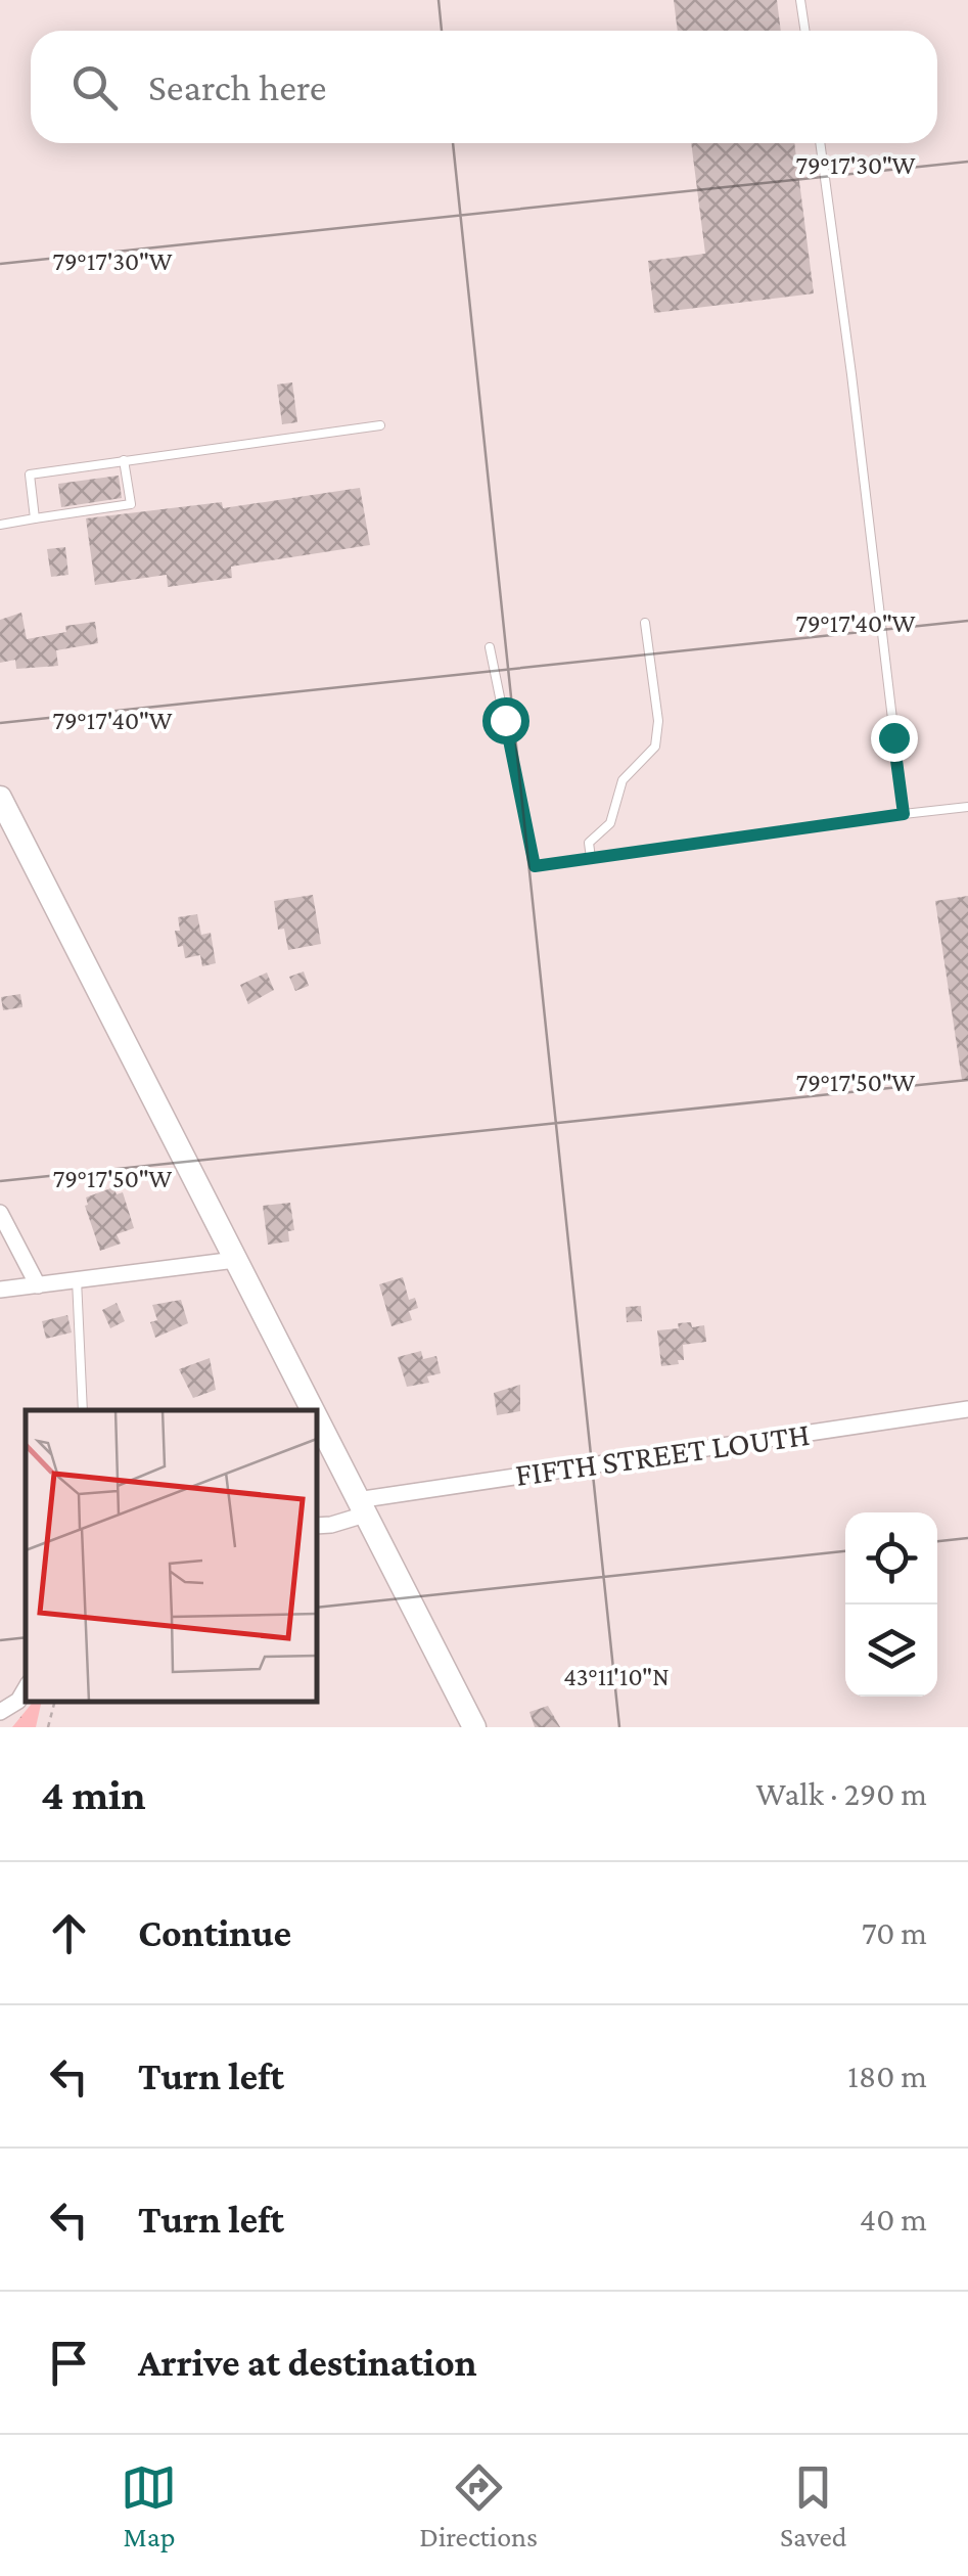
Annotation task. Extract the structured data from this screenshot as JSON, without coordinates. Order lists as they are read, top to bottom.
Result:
{
  "streets": {
    "street": ["FIFTH STREET LOUTH"]
  },
  "page": {
    "search": "Search here",
    "heading": ["4 min", "Walk · 290 m"],
    "list": [
      ["Continue", "70 m"],
      ["Turn left", "180 m"],
      ["Turn left", "40 m"],
      "Arrive at destination"
    ],
    "nav": ["Map", "Directions", "Saved"]
  },
  "coordinates": [
    "79°17'30\"W",
    "79°17'40\"W",
    "79°17'50\"W",
    "43°11'10\"N"
  ]
}
